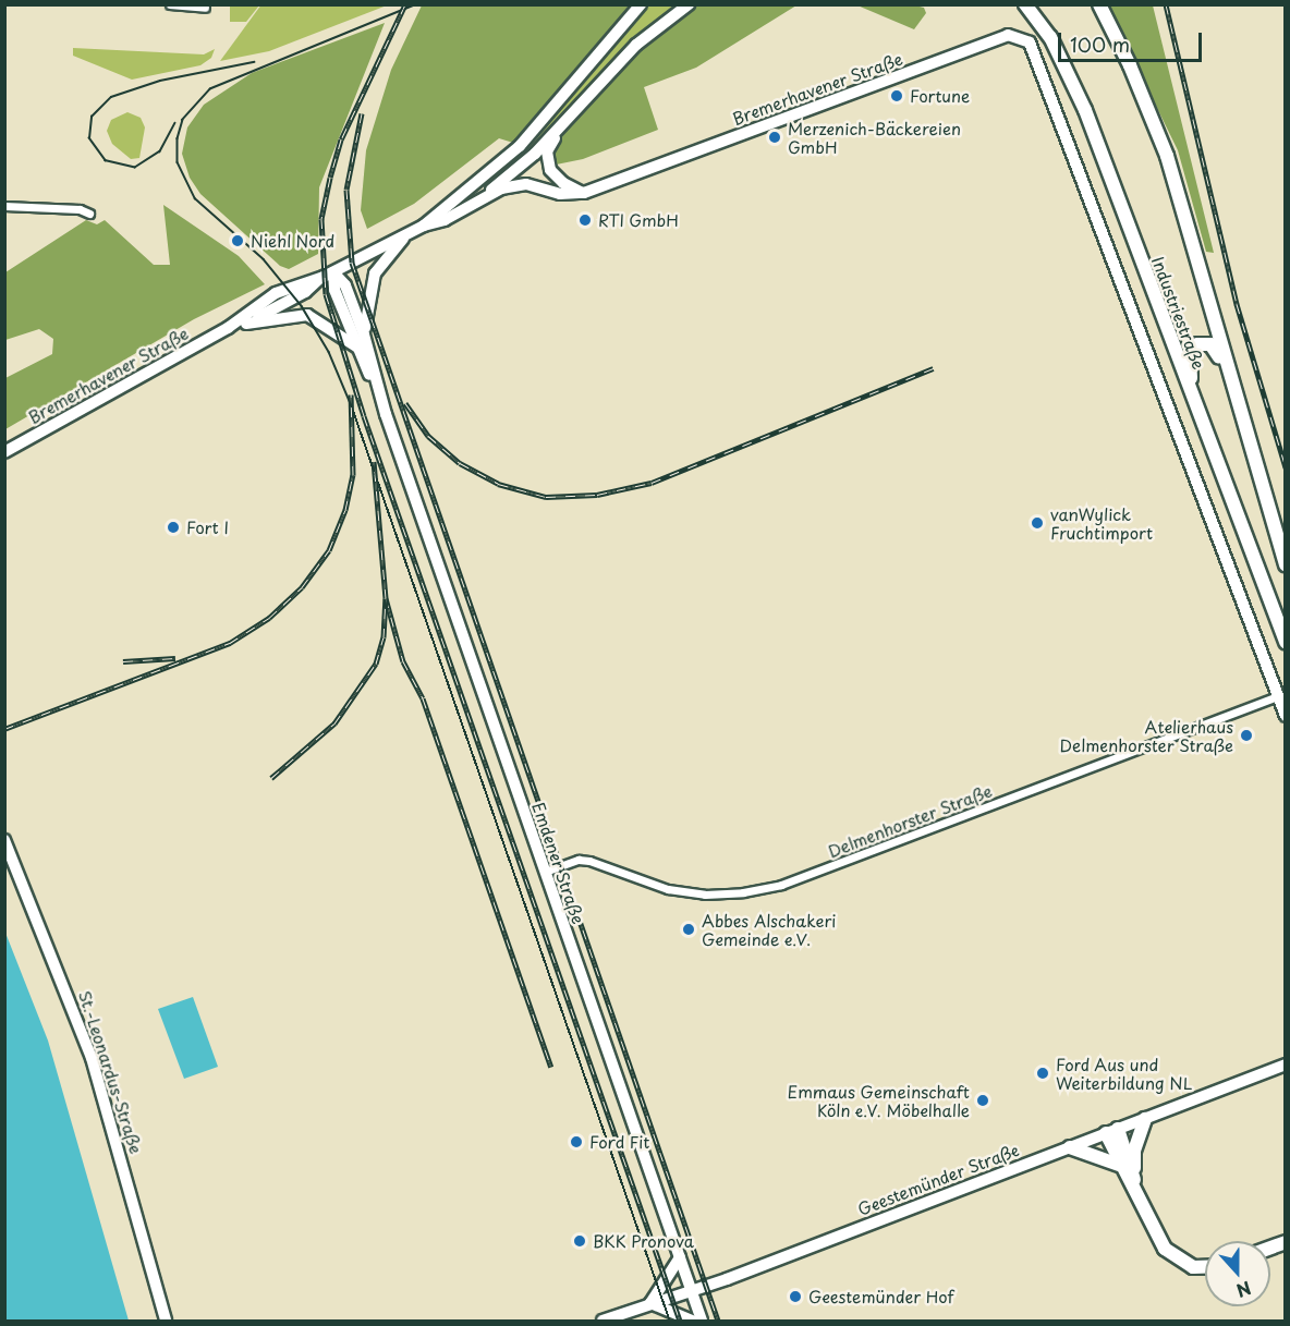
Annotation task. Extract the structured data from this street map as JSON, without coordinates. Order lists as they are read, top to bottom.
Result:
{
  "streets": {
    "highway": ["Industriestraße"],
    "street": [
      "Bremerhavener Straße",
      "Delmenhorster Straße",
      "Emdener Straße",
      "St.-Leonardus-Straße",
      "Geestemünder Straße"
    ]
  },
  "crossings": [
    ["Bremerhavener Straße", "Delmenhorster Straße"],
    ["Bremerhavener Straße", "Emdener Straße"],
    ["Delmenhorster Straße", "Emdener Straße"],
    ["Emdener Straße", "Geestemünder Straße"]
  ],
  "places": [
    "Fortune",
    "Merzenich-Bäckereien GmbH",
    "RTI GmbH",
    "Niehl Nord",
    "vanWylick Fruchtimport",
    "Fort I",
    "Atelierhaus Delmenhorster Straße",
    "Abbes Alschakeri Gemeinde e.V.",
    "Ford Aus und Weiterbildung NL",
    "Emmaus Gemeinschaft Köln e.V. Möbelhalle",
    "Ford Fit",
    "BKK Pronova",
    "Geestemünder Hof"
  ],
  "scale_bar": "100 m",
  "north": "bottom"
}
